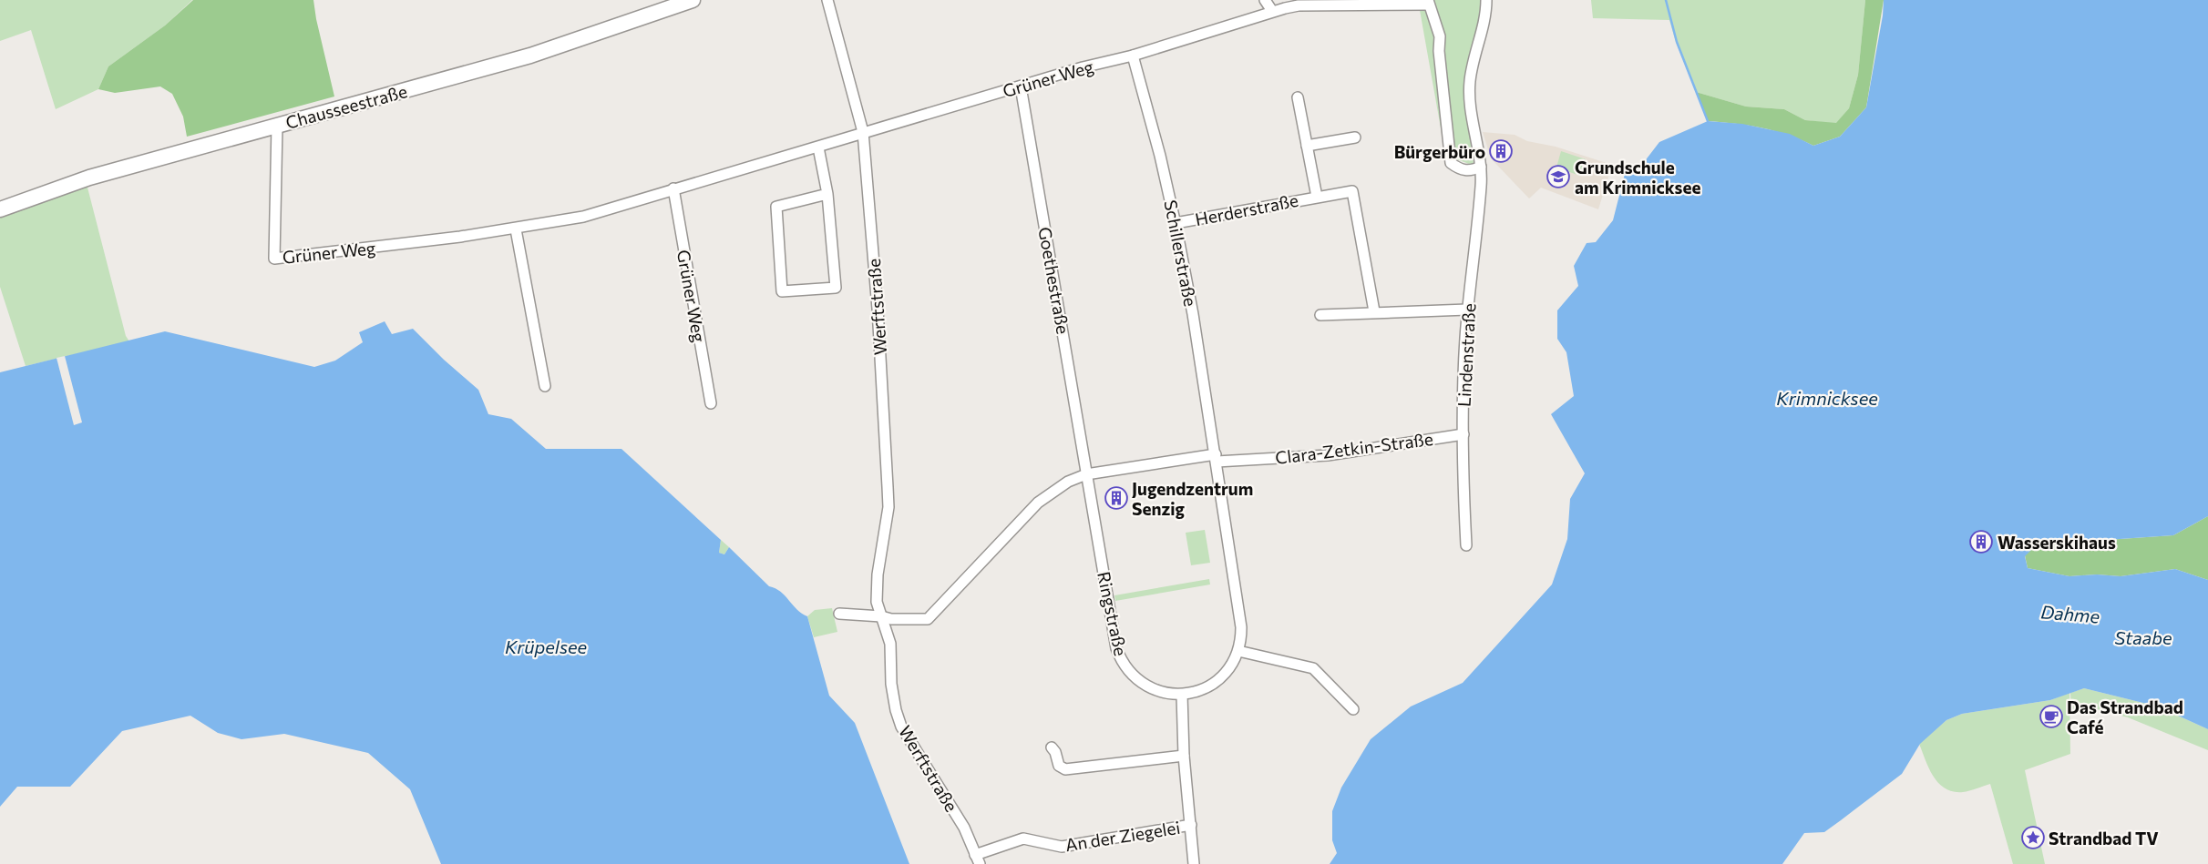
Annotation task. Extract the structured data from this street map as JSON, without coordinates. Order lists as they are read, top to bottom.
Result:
{
  "streets": {
    "main road": ["Chausseestraße"],
    "street": [
      "Grüner Weg",
      "Herderstraße",
      "Schillerstraße",
      "Goethestraße",
      "Werftstraße",
      "Lindenstraße",
      "Clara-Zetkin-Straße",
      "Ringstraße",
      "An der Ziegelei"
    ]
  },
  "crossings": [
    ["Grüner Weg", "Chausseestraße"],
    ["Grüner Weg", "Schillerstraße"],
    ["Grüner Weg", "Goethestraße"],
    ["Grüner Weg", "Werftstraße"],
    ["Herderstraße", "Schillerstraße"],
    ["Schillerstraße", "Clara-Zetkin-Straße"],
    ["Schillerstraße", "Ringstraße"],
    ["Goethestraße", "Clara-Zetkin-Straße"],
    ["Goethestraße", "Ringstraße"],
    ["Werftstraße", "An der Ziegelei"],
    ["Lindenstraße", "Clara-Zetkin-Straße"],
    ["Clara-Zetkin-Straße", "Ringstraße"]
  ],
  "water": [
    "Krimnicksee",
    "Dahme",
    "Staabe",
    "Krüpelsee"
  ],
  "places": {
    "building": ["Bürgerbüro", "Jugendzentrum Senzig", "Wasserskihaus"],
    "school or university": ["Grundschule am Krimnicksee"],
    "cafe": ["Das Strandbad Café"],
    "place": ["Strandbad TV"]
  }
}
